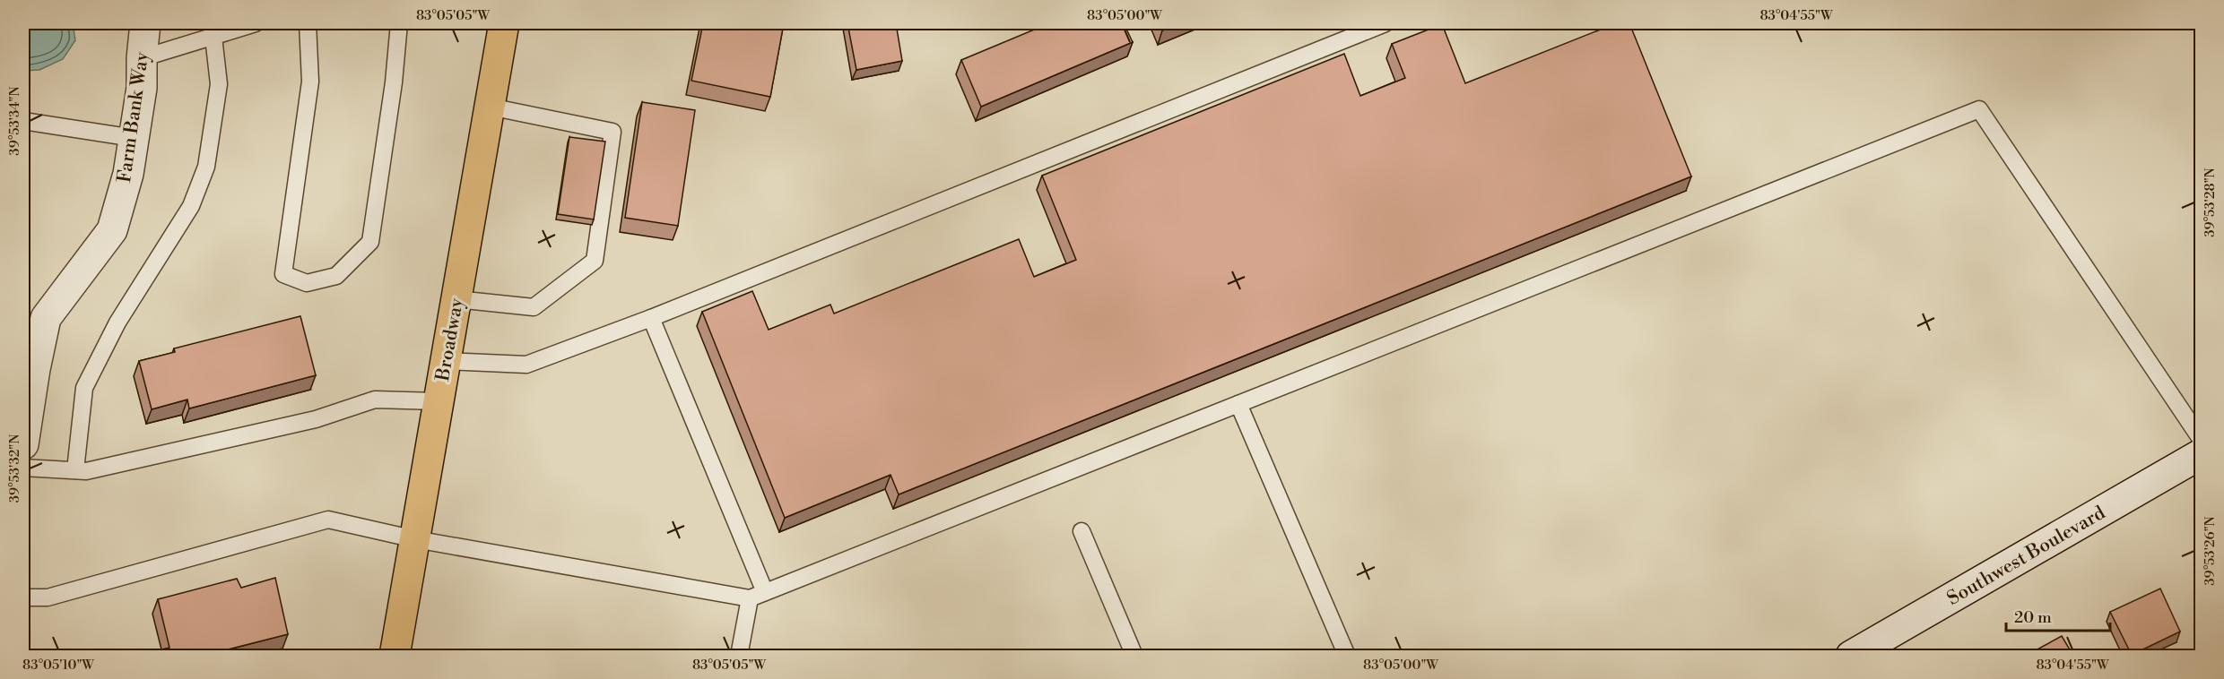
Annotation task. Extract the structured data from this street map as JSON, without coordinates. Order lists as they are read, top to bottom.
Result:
{
  "streets": {
    "main road": ["Broadway"],
    "street": ["Farm Bank Way", "Southwest Boulevard"]
  },
  "scale_bar": "20 m",
  "coordinates": [
    "83°05'05\"W",
    "83°05'00\"W",
    "83°04'55\"W",
    "39°53'34\"N",
    "39°53'28\"N",
    "39°53'32\"N",
    "39°53'26\"N",
    "83°05'10\"W"
  ]
}
